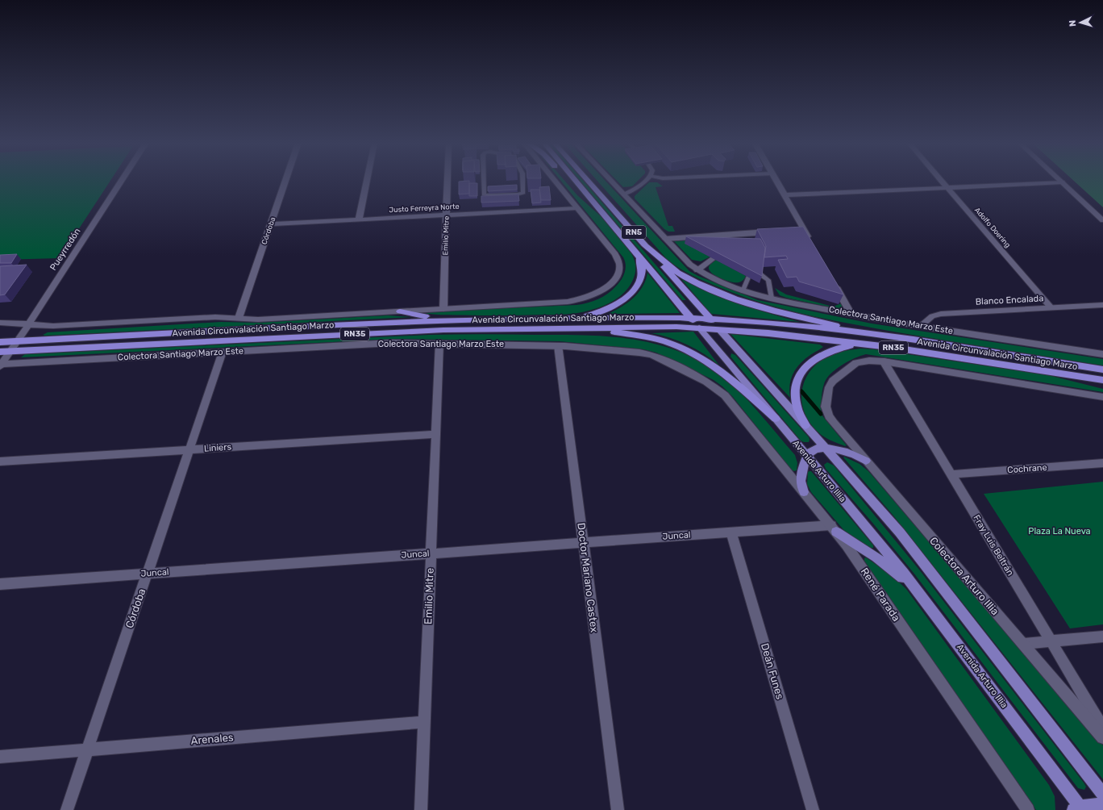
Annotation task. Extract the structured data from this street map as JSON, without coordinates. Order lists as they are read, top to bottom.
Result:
{
  "streets": {
    "highway": [
      "RN5",
      "Avenida Circunvalación Santiago Marzo",
      "RN35",
      "Avenida Arturo Illia"
    ],
    "street": [
      "Justo Ferreyra Norte",
      "Adolfo Doering",
      "Córdoba",
      "Emilio Mitre",
      "Pueyrredón",
      "Blanco Encalada",
      "Colectora Santiago Marzo Este",
      "Liniers",
      "Cochrane",
      "Juncal",
      "Fray Luis Beltrán",
      "Colectora Arturo Illia",
      "Doctor Mariano Castex",
      "René Parada",
      "Deán Funes",
      "Arenales"
    ]
  },
  "crossings": [
    ["Justo Ferreyra Norte", "Córdoba"],
    ["Justo Ferreyra Norte", "Emilio Mitre"],
    ["Adolfo Doering", "Blanco Encalada"],
    ["Córdoba", "Colectora Santiago Marzo Este"],
    ["Córdoba", "Liniers"],
    ["Córdoba", "Juncal"],
    ["Córdoba", "Arenales"],
    ["RN5", "Avenida Circunvalación Santiago Marzo"],
    ["Emilio Mitre", "Colectora Santiago Marzo Este"],
    ["Emilio Mitre", "Liniers"],
    ["Emilio Mitre", "Juncal"],
    ["Emilio Mitre", "Arenales"],
    ["Pueyrredón", "Avenida Circunvalación Santiago Marzo"],
    ["Pueyrredón", "Colectora Santiago Marzo Este"],
    ["Blanco Encalada", "Colectora Santiago Marzo Este"],
    ["Avenida Circunvalación Santiago Marzo", "Avenida Arturo Illia"],
    ["Colectora Santiago Marzo Este", "Doctor Mariano Castex"],
    ["Colectora Santiago Marzo Este", "René Parada"],
    ["Cochrane", "Fray Luis Beltrán"],
    ["Juncal", "Doctor Mariano Castex"],
    ["Juncal", "René Parada"],
    ["Juncal", "Deán Funes"],
    ["Fray Luis Beltrán", "Colectora Arturo Illia"]
  ],
  "parks": ["Plaza La Nueva"],
  "north": "left"
}
